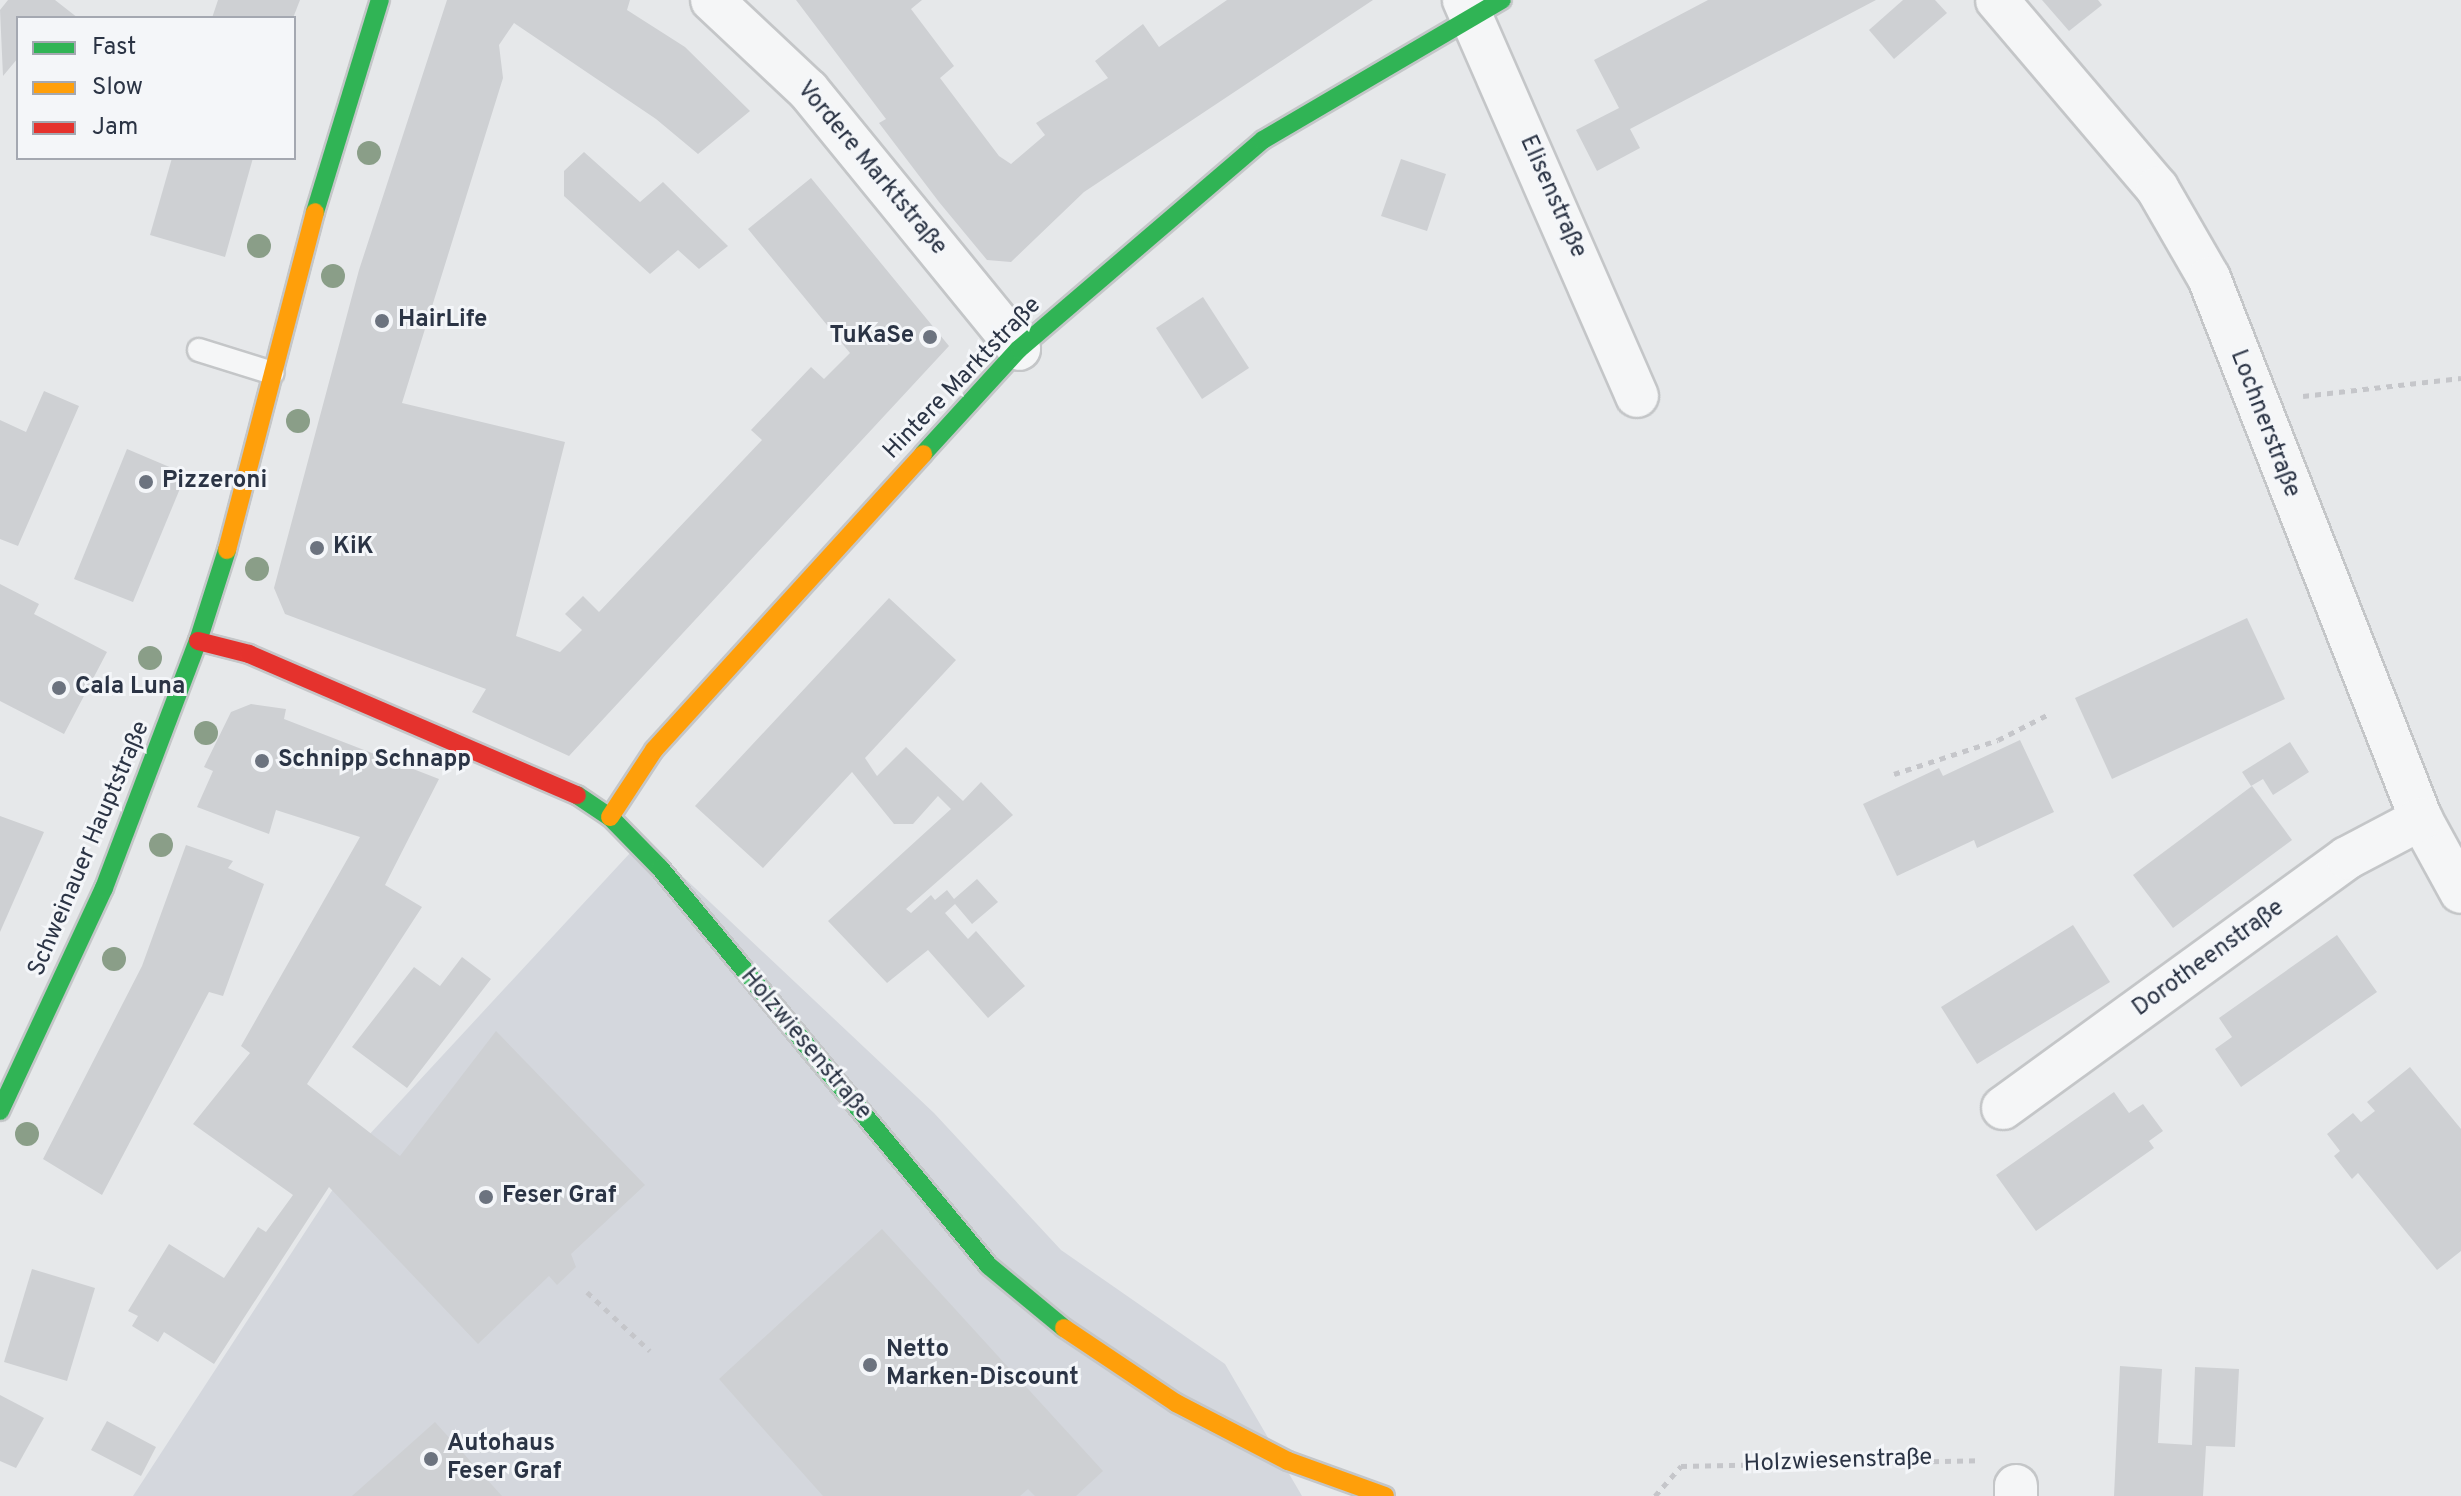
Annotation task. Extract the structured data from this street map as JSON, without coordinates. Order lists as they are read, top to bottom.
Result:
{
  "streets": {
    "street": [
      "Vordere Marktstraße",
      "Elisenstraße",
      "Hintere Marktstraße",
      "Lochnerstraße",
      "Schweinauer Hauptstraße",
      "Dorotheenstraße",
      "Holzwiesenstraße"
    ]
  },
  "crossings": [
    ["Vordere Marktstraße", "Hintere Marktstraße"],
    ["Elisenstraße", "Hintere Marktstraße"],
    ["Hintere Marktstraße", "Holzwiesenstraße"],
    ["Lochnerstraße", "Dorotheenstraße"],
    ["Schweinauer Hauptstraße", "Holzwiesenstraße"]
  ],
  "places": [
    "HairLife",
    "TuKaSe",
    "Pizzeroni",
    "KiK",
    "Cala Luna",
    "Schnipp Schnapp",
    "Feser Graf",
    "Netto Marken-Discount",
    "Autohaus Feser Graf"
  ],
  "legend": ["Fast", "Slow", "Jam"]
}
